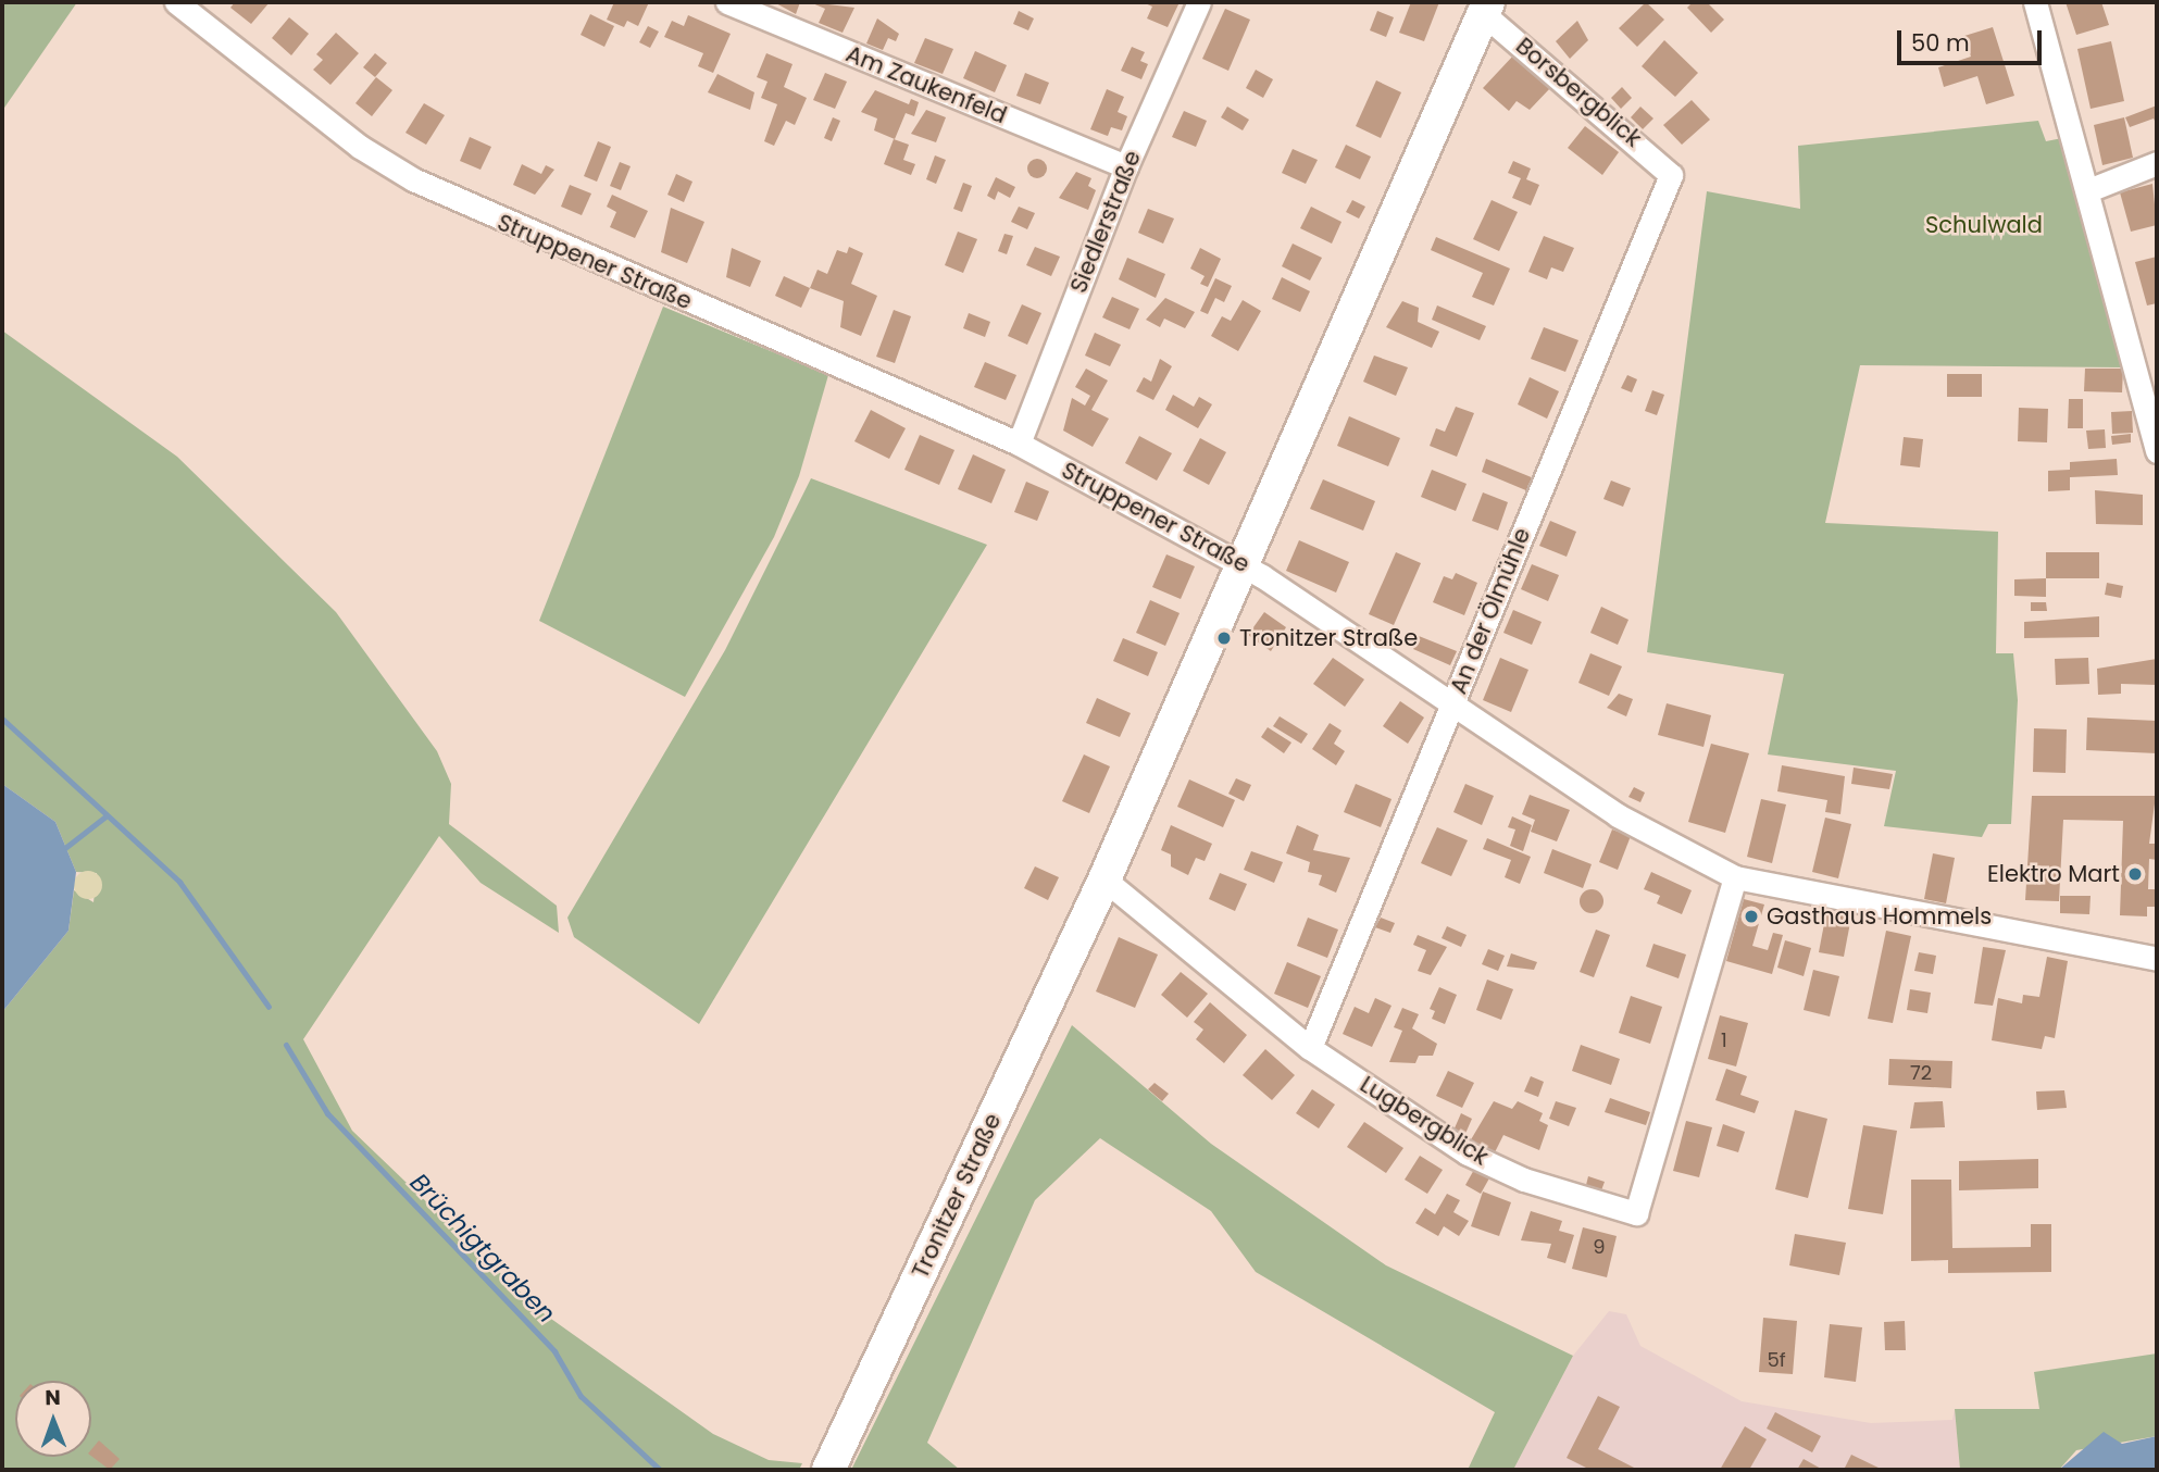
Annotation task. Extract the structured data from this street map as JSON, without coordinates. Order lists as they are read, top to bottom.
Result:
{
  "streets": {
    "street": [
      "Am Zaukenfeld",
      "Borsbergblick",
      "Siedlerstraße",
      "Struppener Straße",
      "An der Ölmühle",
      "Lugbergblick",
      "Tronitzer Straße"
    ]
  },
  "crossings": [
    ["Am Zaukenfeld", "Siedlerstraße"],
    ["Borsbergblick", "An der Ölmühle"],
    ["Borsbergblick", "Tronitzer Straße"],
    ["Siedlerstraße", "Struppener Straße"],
    ["Struppener Straße", "An der Ölmühle"],
    ["Struppener Straße", "Lugbergblick"],
    ["Struppener Straße", "Tronitzer Straße"],
    ["An der Ölmühle", "Lugbergblick"],
    ["Lugbergblick", "Tronitzer Straße"]
  ],
  "water": ["Brüchigtgraben"],
  "parks": ["Schulwald"],
  "places": ["Tronitzer Straße", "Elektro Mart", "Gasthaus Hommels"],
  "house_numbers": [
    "1",
    "72",
    "9",
    "5f"
  ],
  "scale_bar": "50 m",
  "north": "top"
}
